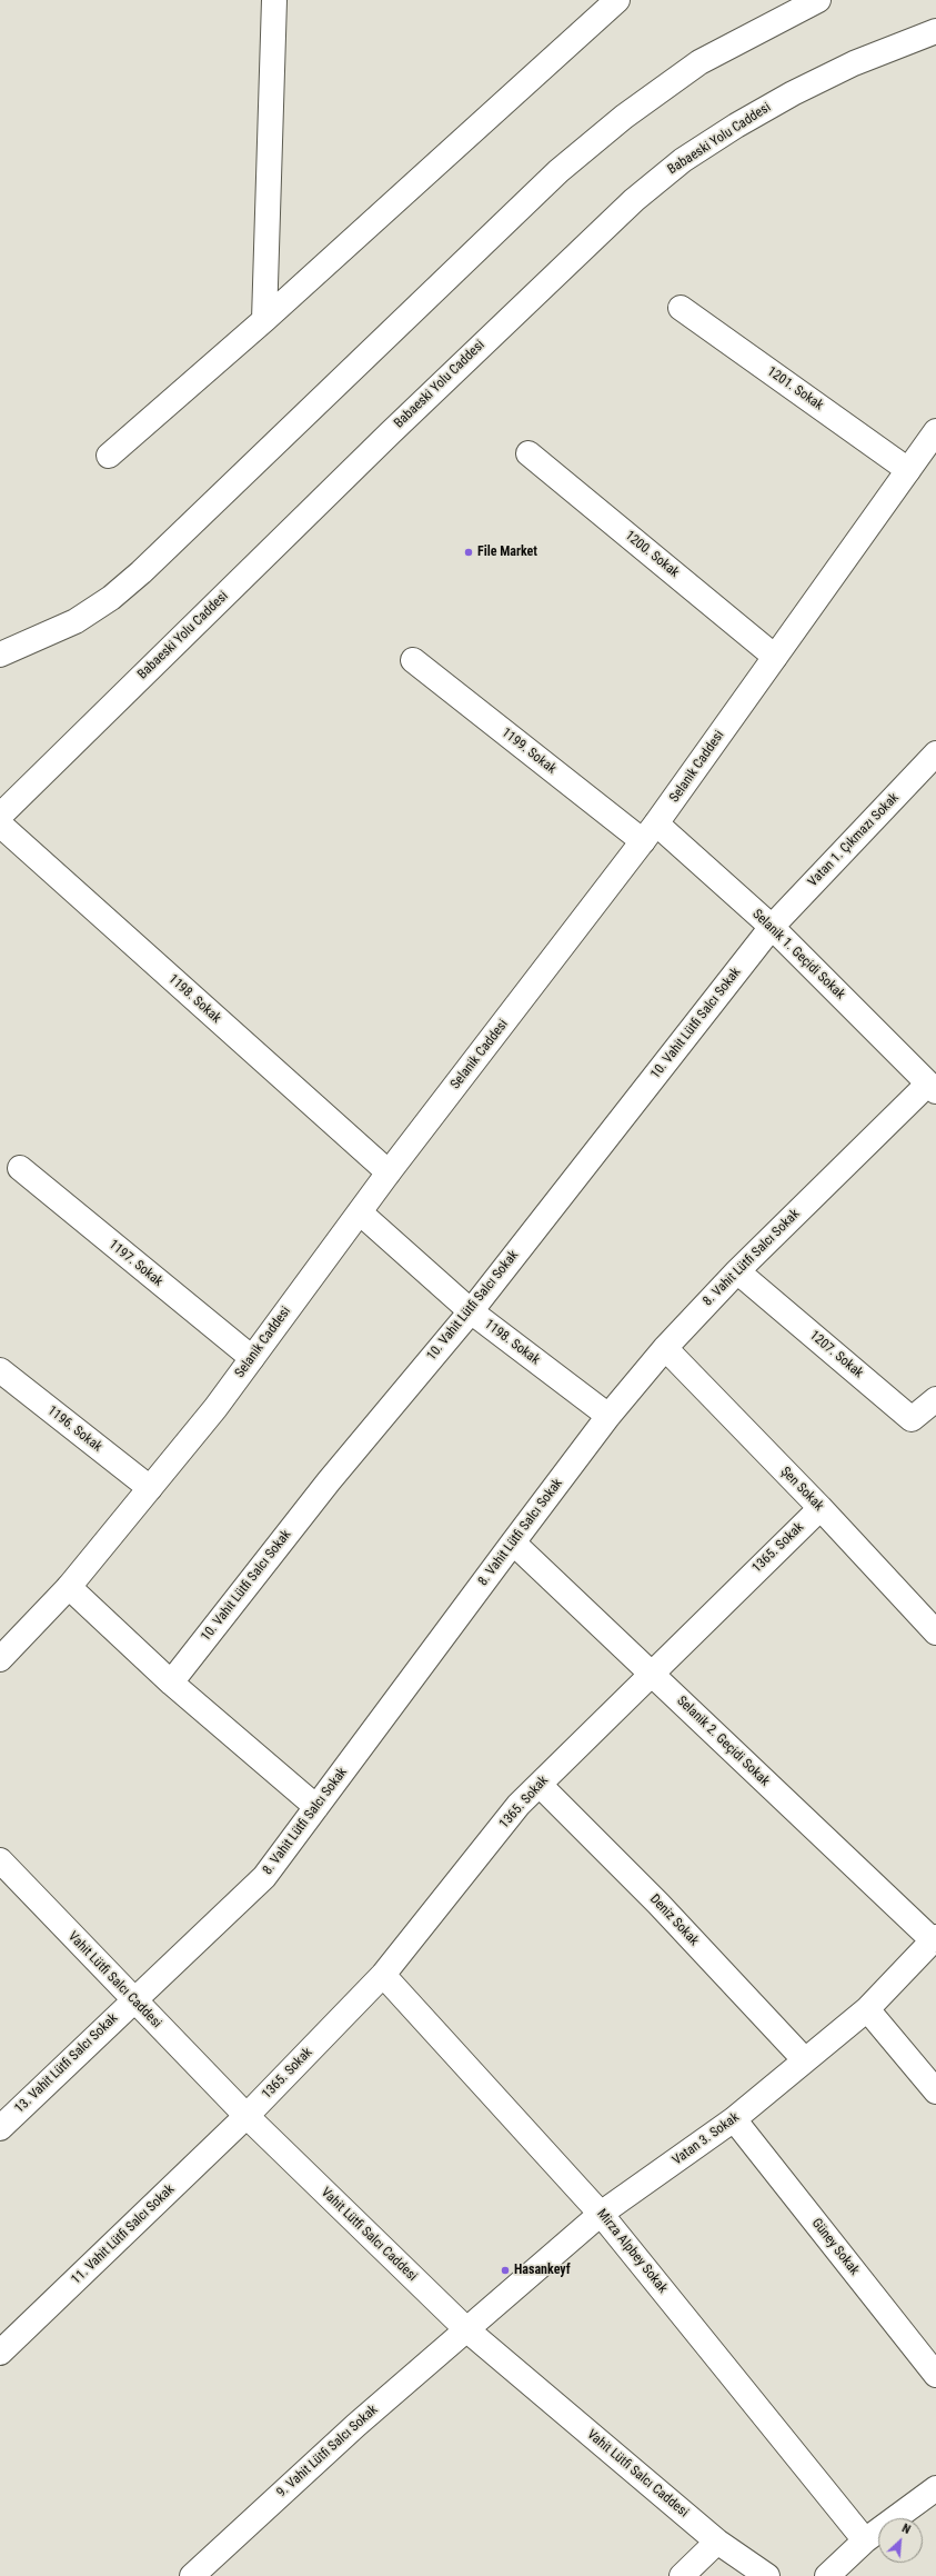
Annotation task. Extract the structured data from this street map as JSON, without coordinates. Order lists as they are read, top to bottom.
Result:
{
  "streets": {
    "main road": [
      "Babaeski Yolu Caddesi",
      "1201. Sokak",
      "1200. Sokak",
      "1199. Sokak",
      "Selanik Caddesi",
      "Vatan 1. Çıkmazı Sokak",
      "Selanik 1. Geçidi Sokak",
      "1198. Sokak",
      "10. Vahit Lütfi Salcı Sokak",
      "8. Vahit Lütfi Salcı Sokak",
      "1197. Sokak",
      "1207. Sokak",
      "1196. Sokak",
      "Şen Sokak",
      "1365. Sokak",
      "Selanik 2. Geçidi Sokak",
      "Deniz Sokak",
      "Vahit Lütfi Salcı Caddesi",
      "13. Vahit Lütfi Salcı Sokak",
      "Vatan 3. Sokak",
      "11. Vahit Lütfi Salcı Sokak",
      "Güney Sokak",
      "Mirza Alpbey Sokak",
      "9. Vahit Lütfi Salcı Sokak"
    ]
  },
  "crossings": [
    ["1201. Sokak", "Selanik Caddesi"],
    ["1200. Sokak", "Selanik Caddesi"],
    ["1199. Sokak", "Selanik Caddesi"],
    ["1199. Sokak", "Selanik 1. Geçidi Sokak"],
    ["Selanik Caddesi", "Selanik 1. Geçidi Sokak"],
    ["Selanik Caddesi", "1198. Sokak"],
    ["Selanik Caddesi", "1197. Sokak"],
    ["Selanik Caddesi", "1196. Sokak"],
    ["Vatan 1. Çıkmazı Sokak", "Selanik 1. Geçidi Sokak"],
    ["Vatan 1. Çıkmazı Sokak", "10. Vahit Lütfi Salcı Sokak"],
    ["Selanik 1. Geçidi Sokak", "10. Vahit Lütfi Salcı Sokak"],
    ["Selanik 1. Geçidi Sokak", "8. Vahit Lütfi Salcı Sokak"],
    ["1198. Sokak", "10. Vahit Lütfi Salcı Sokak"],
    ["1198. Sokak", "8. Vahit Lütfi Salcı Sokak"],
    ["8. Vahit Lütfi Salcı Sokak", "1207. Sokak"],
    ["8. Vahit Lütfi Salcı Sokak", "Şen Sokak"],
    ["8. Vahit Lütfi Salcı Sokak", "Selanik 2. Geçidi Sokak"],
    ["8. Vahit Lütfi Salcı Sokak", "Vahit Lütfi Salcı Caddesi"],
    ["8. Vahit Lütfi Salcı Sokak", "13. Vahit Lütfi Salcı Sokak"],
    ["Şen Sokak", "1365. Sokak"],
    ["1365. Sokak", "Selanik 2. Geçidi Sokak"],
    ["1365. Sokak", "Deniz Sokak"],
    ["1365. Sokak", "Vahit Lütfi Salcı Caddesi"],
    ["1365. Sokak", "11. Vahit Lütfi Salcı Sokak"],
    ["1365. Sokak", "Mirza Alpbey Sokak"],
    ["Selanik 2. Geçidi Sokak", "Vatan 3. Sokak"],
    ["Deniz Sokak", "Vatan 3. Sokak"],
    ["Vahit Lütfi Salcı Caddesi", "13. Vahit Lütfi Salcı Sokak"],
    ["Vahit Lütfi Salcı Caddesi", "Vatan 3. Sokak"],
    ["Vahit Lütfi Salcı Caddesi", "11. Vahit Lütfi Salcı Sokak"],
    ["Vahit Lütfi Salcı Caddesi", "9. Vahit Lütfi Salcı Sokak"],
    ["Vatan 3. Sokak", "Güney Sokak"],
    ["Vatan 3. Sokak", "Mirza Alpbey Sokak"],
    ["Vatan 3. Sokak", "9. Vahit Lütfi Salcı Sokak"]
  ],
  "places": ["File Market", "Hasankeyf"],
  "north": "top right"
}
